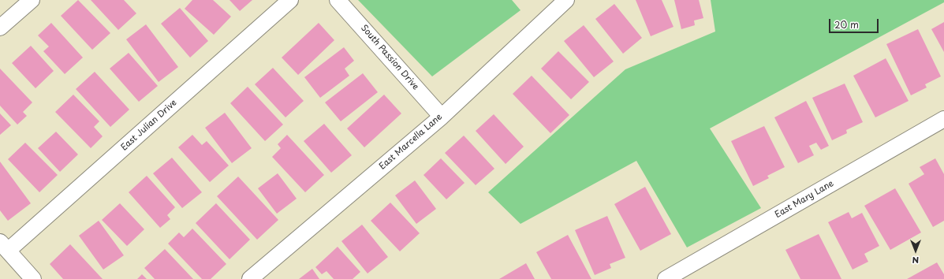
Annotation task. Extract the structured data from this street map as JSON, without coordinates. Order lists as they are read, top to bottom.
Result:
{
  "streets": {
    "street": [
      "South Passion Drive",
      "East Julian Drive",
      "East Marcella Lane",
      "East Mary Lane"
    ]
  },
  "crossings": [
    ["South Passion Drive", "East Marcella Lane"]
  ],
  "scale_bar": "20 m",
  "north": "bottom"
}
